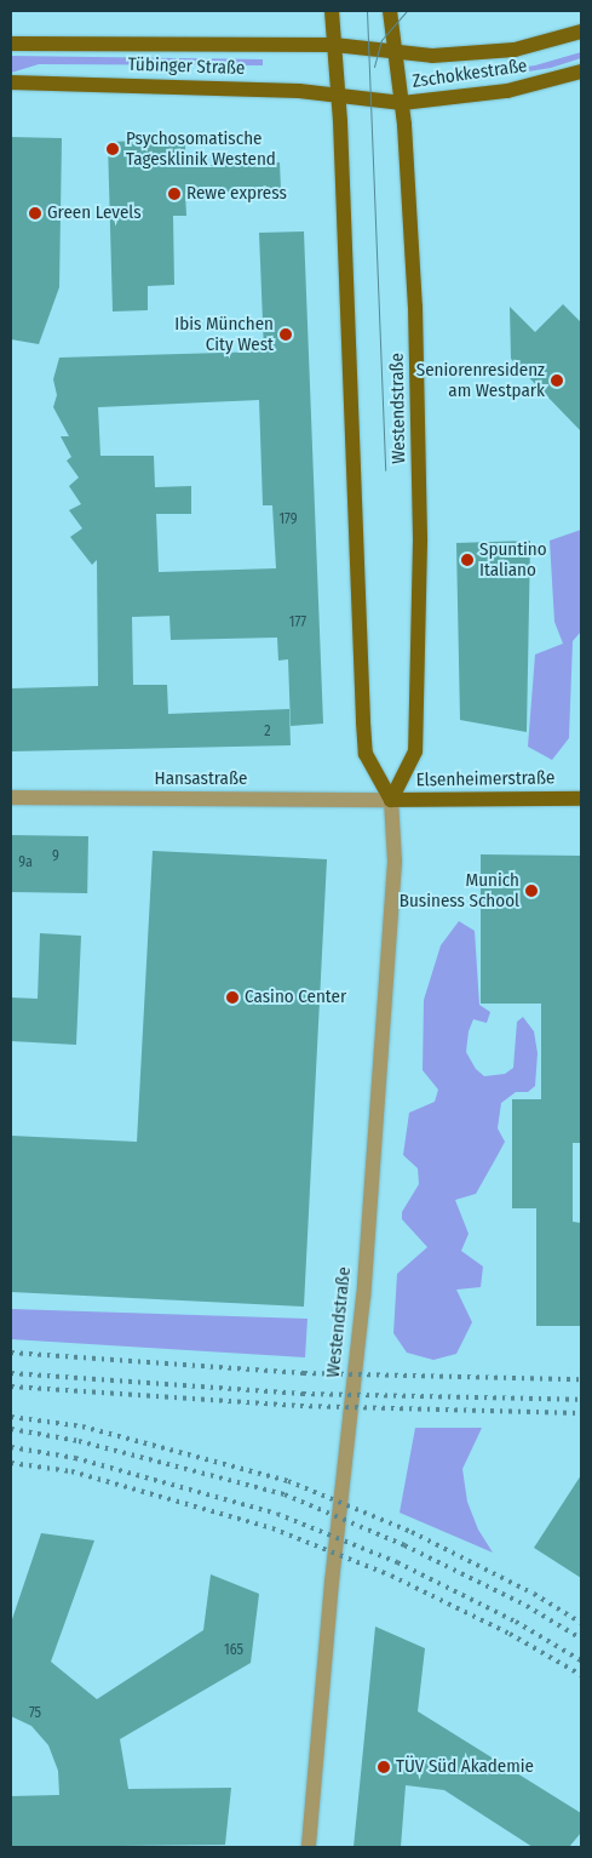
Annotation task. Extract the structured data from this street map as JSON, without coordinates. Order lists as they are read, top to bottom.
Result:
{
  "streets": {
    "main road": [
      "Tübinger Straße",
      "Zschokkestraße",
      "Westendstraße",
      "Elsenheimerstraße"
    ],
    "street": ["Hansastraße"]
  },
  "crossings": [
    ["Tübinger Straße", "Zschokkestraße"],
    ["Tübinger Straße", "Westendstraße"],
    ["Zschokkestraße", "Westendstraße"],
    ["Westendstraße", "Hansastraße"],
    ["Westendstraße", "Elsenheimerstraße"],
    ["Hansastraße", "Elsenheimerstraße"]
  ],
  "places": [
    "Psychosomatische Tagesklinik Westend",
    "Rewe express",
    "Green Levels",
    "Ibis München City West",
    "Seniorenresidenz am Westpark",
    "Spuntino Italiano",
    "Munich Business School",
    "Casino Center",
    "TÜV Süd Akademie"
  ],
  "house_numbers": [
    "179",
    "177",
    "2",
    "9",
    "9a",
    "165",
    "75"
  ]
}
